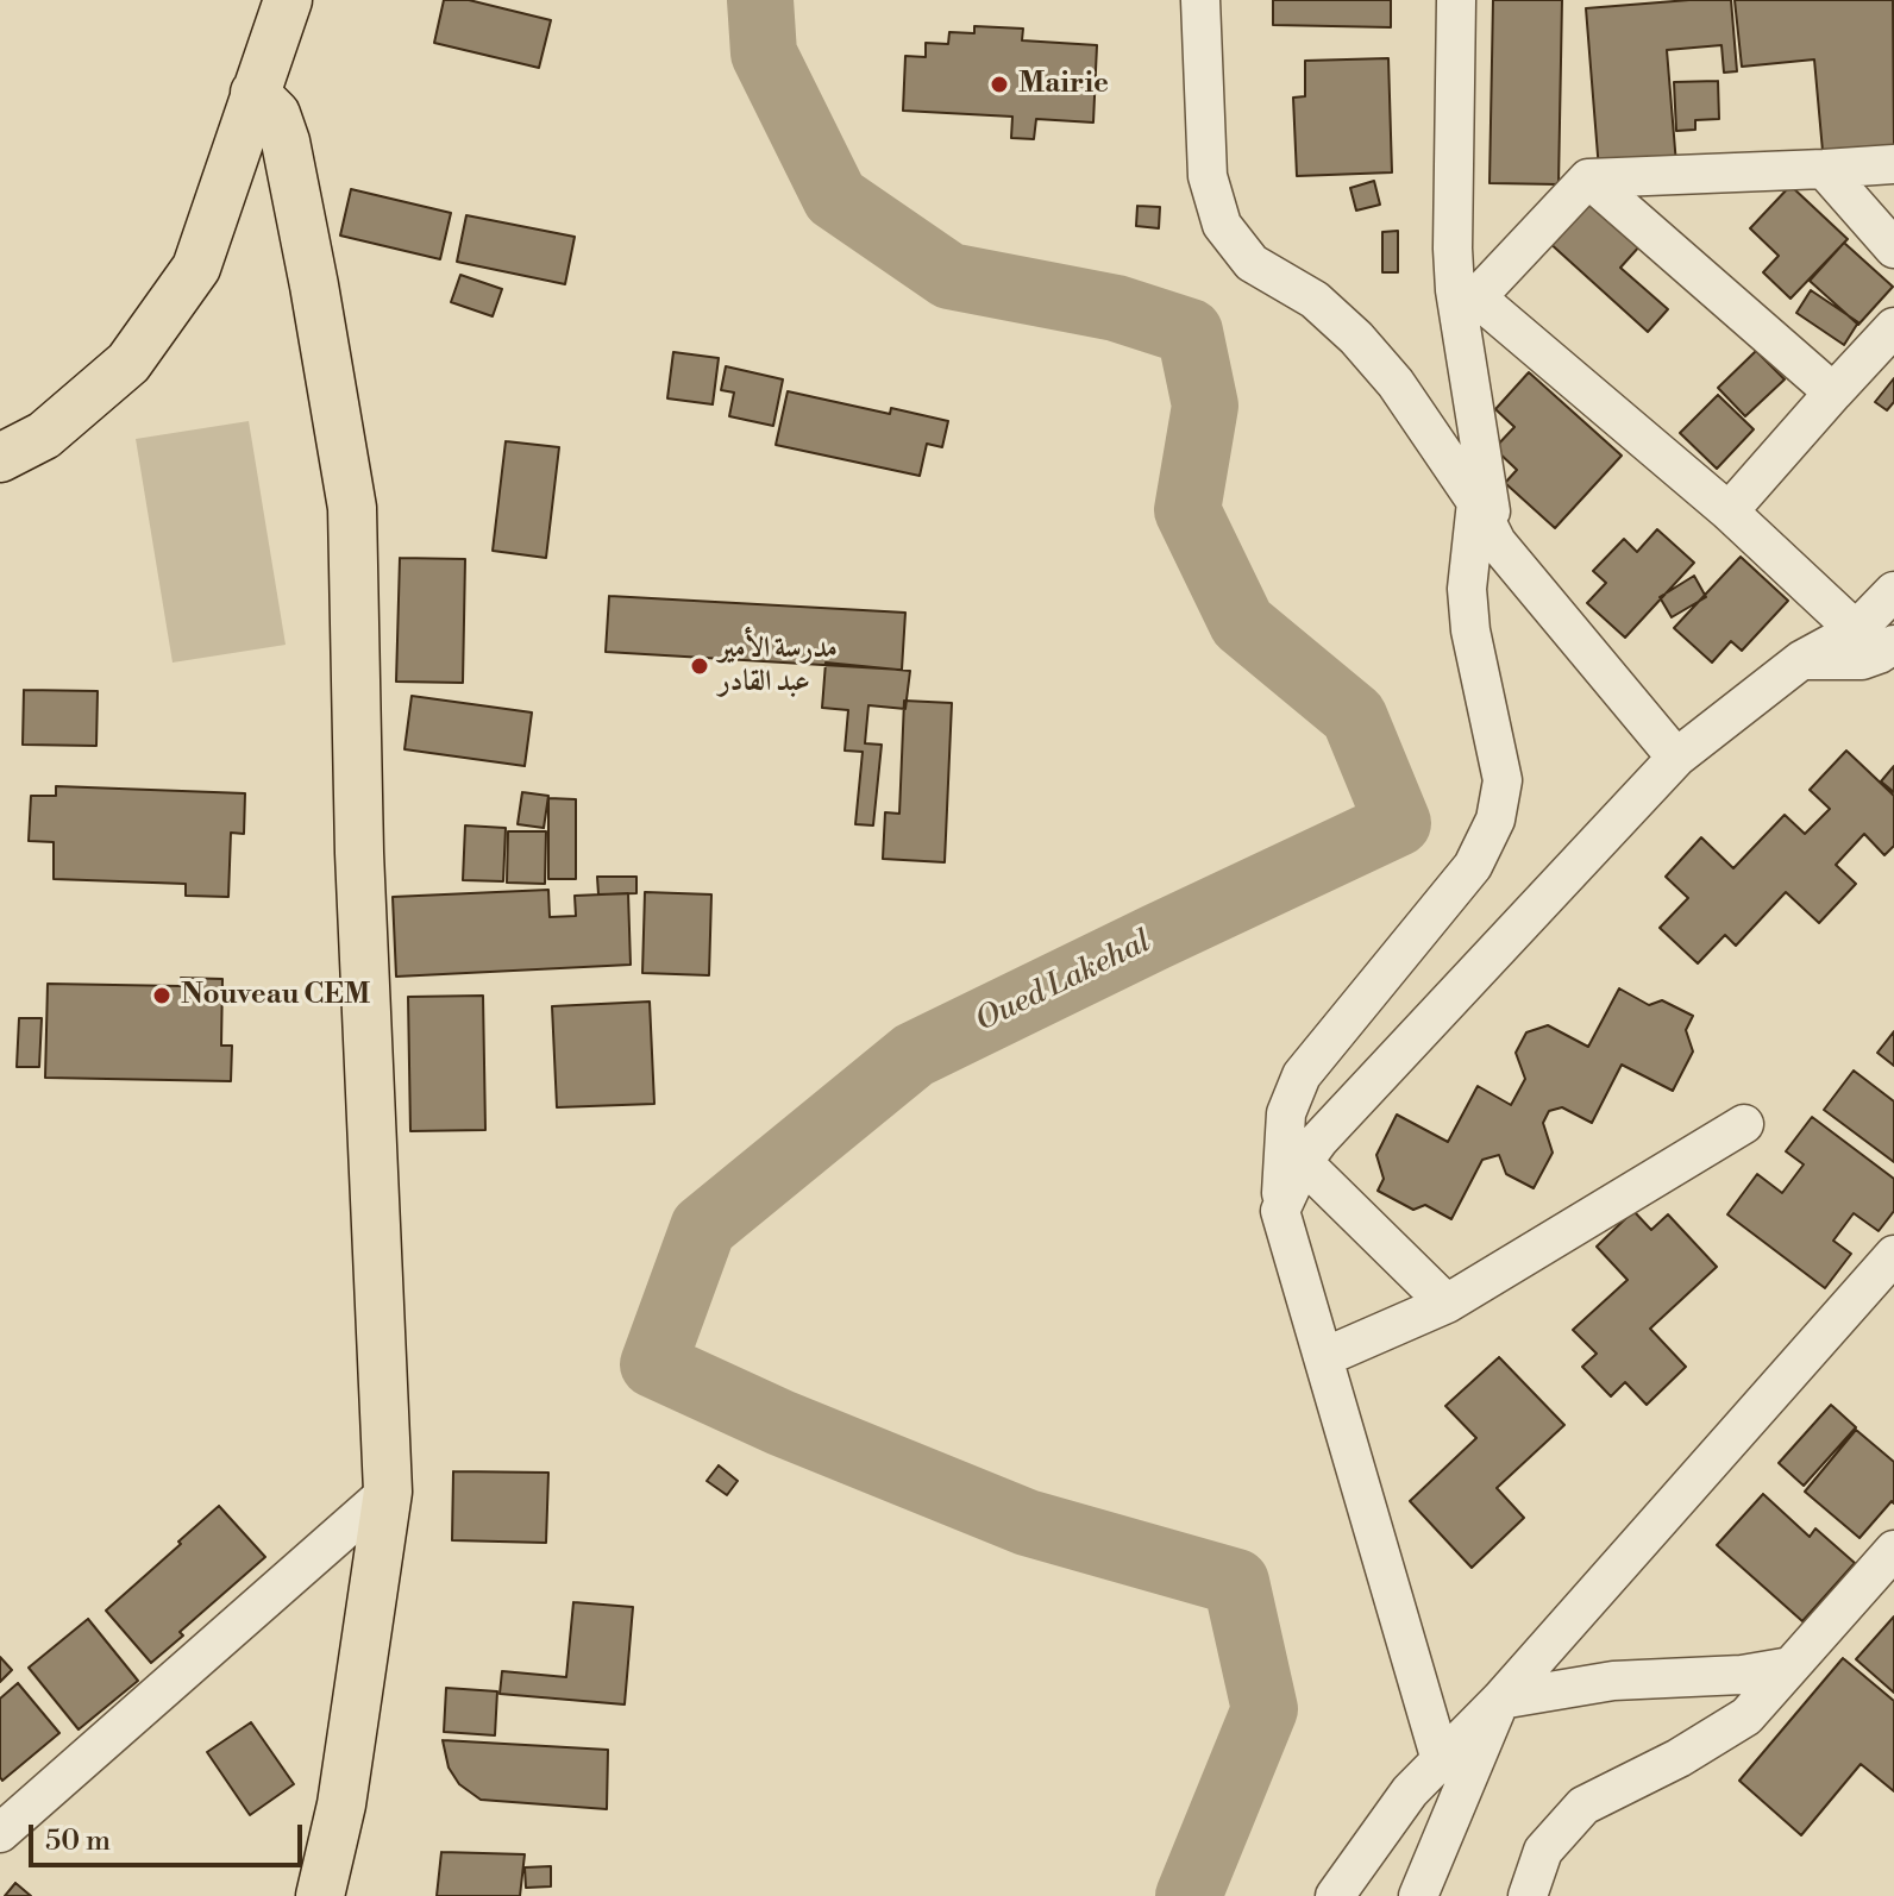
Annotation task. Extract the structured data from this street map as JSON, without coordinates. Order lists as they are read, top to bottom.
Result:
{
  "water": ["Oued Lakehal"],
  "places": ["Mairie", "مدرسة الأمير عبد القادر", "Nouveau CEM"],
  "scale_bar": "50 m"
}
